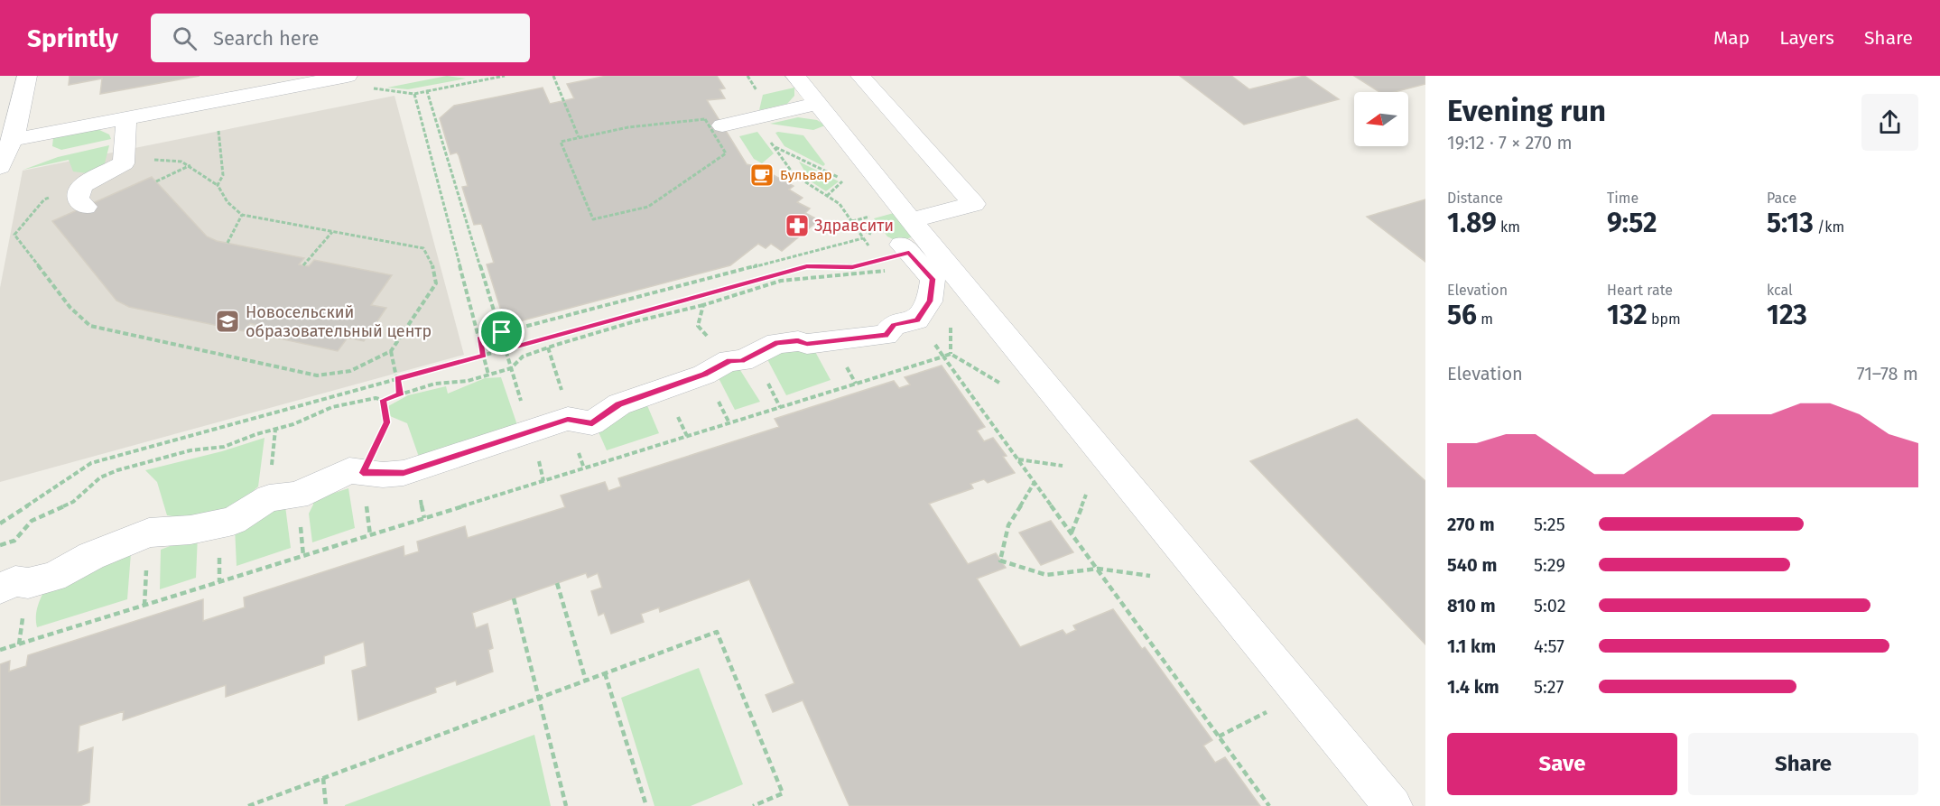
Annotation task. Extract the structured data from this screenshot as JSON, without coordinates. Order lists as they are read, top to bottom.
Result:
{
  "places": {
    "cafe": ["Бульвар"],
    "pharmacy": ["Здравсити"],
    "school or university": ["Новосельский образовательный центр"]
  },
  "north": "left",
  "page": {
    "header": "Sprintly",
    "search": "Search here",
    "nav": ["Map", "Layers", "Share"],
    "heading": ["Evening run", "19:12 · 7 × 270 m"],
    "stats": [
      ["Distance", "1.89 km"],
      ["Time", "9:52"],
      ["Pace", "5:13 /km"],
      ["Elevation", "56 m"],
      ["Heart rate", "132 bpm"],
      ["kcal", "123"]
    ],
    "chart": ["Elevation", "71–78 m"],
    "list": [
      {
        "name": "270 m",
        "note": "5:25"
      },
      {
        "name": "540 m",
        "note": "5:29"
      },
      {
        "name": "810 m",
        "note": "5:02"
      },
      {
        "name": "1.1 km",
        "note": "4:57"
      },
      {
        "name": "1.4 km",
        "note": "5:27"
      }
    ],
    "buttons": ["Save", "Share"]
  }
}
